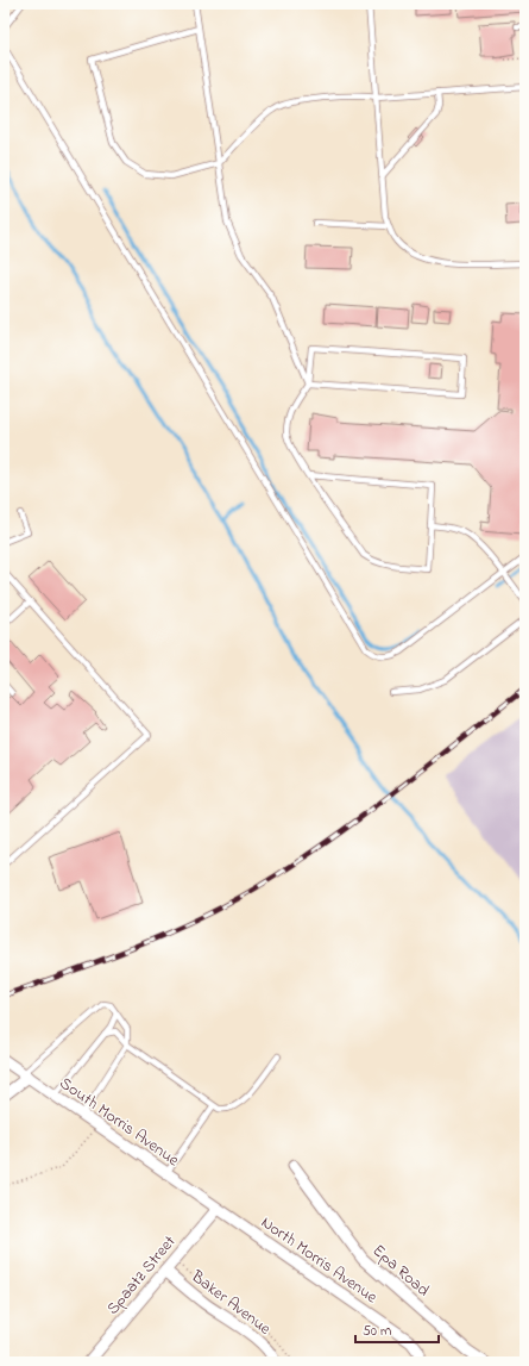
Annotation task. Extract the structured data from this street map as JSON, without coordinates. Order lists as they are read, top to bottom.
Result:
{
  "streets": {
    "street": [
      "South Morris Avenue",
      "North Morris Avenue",
      "Epa Road",
      "Spaatz Street",
      "Baker Avenue"
    ]
  },
  "crossings": [
    ["South Morris Avenue", "North Morris Avenue"],
    ["South Morris Avenue", "Spaatz Street"],
    ["North Morris Avenue", "Spaatz Street"],
    ["Spaatz Street", "Baker Avenue"]
  ],
  "scale_bar": "50 m"
}
